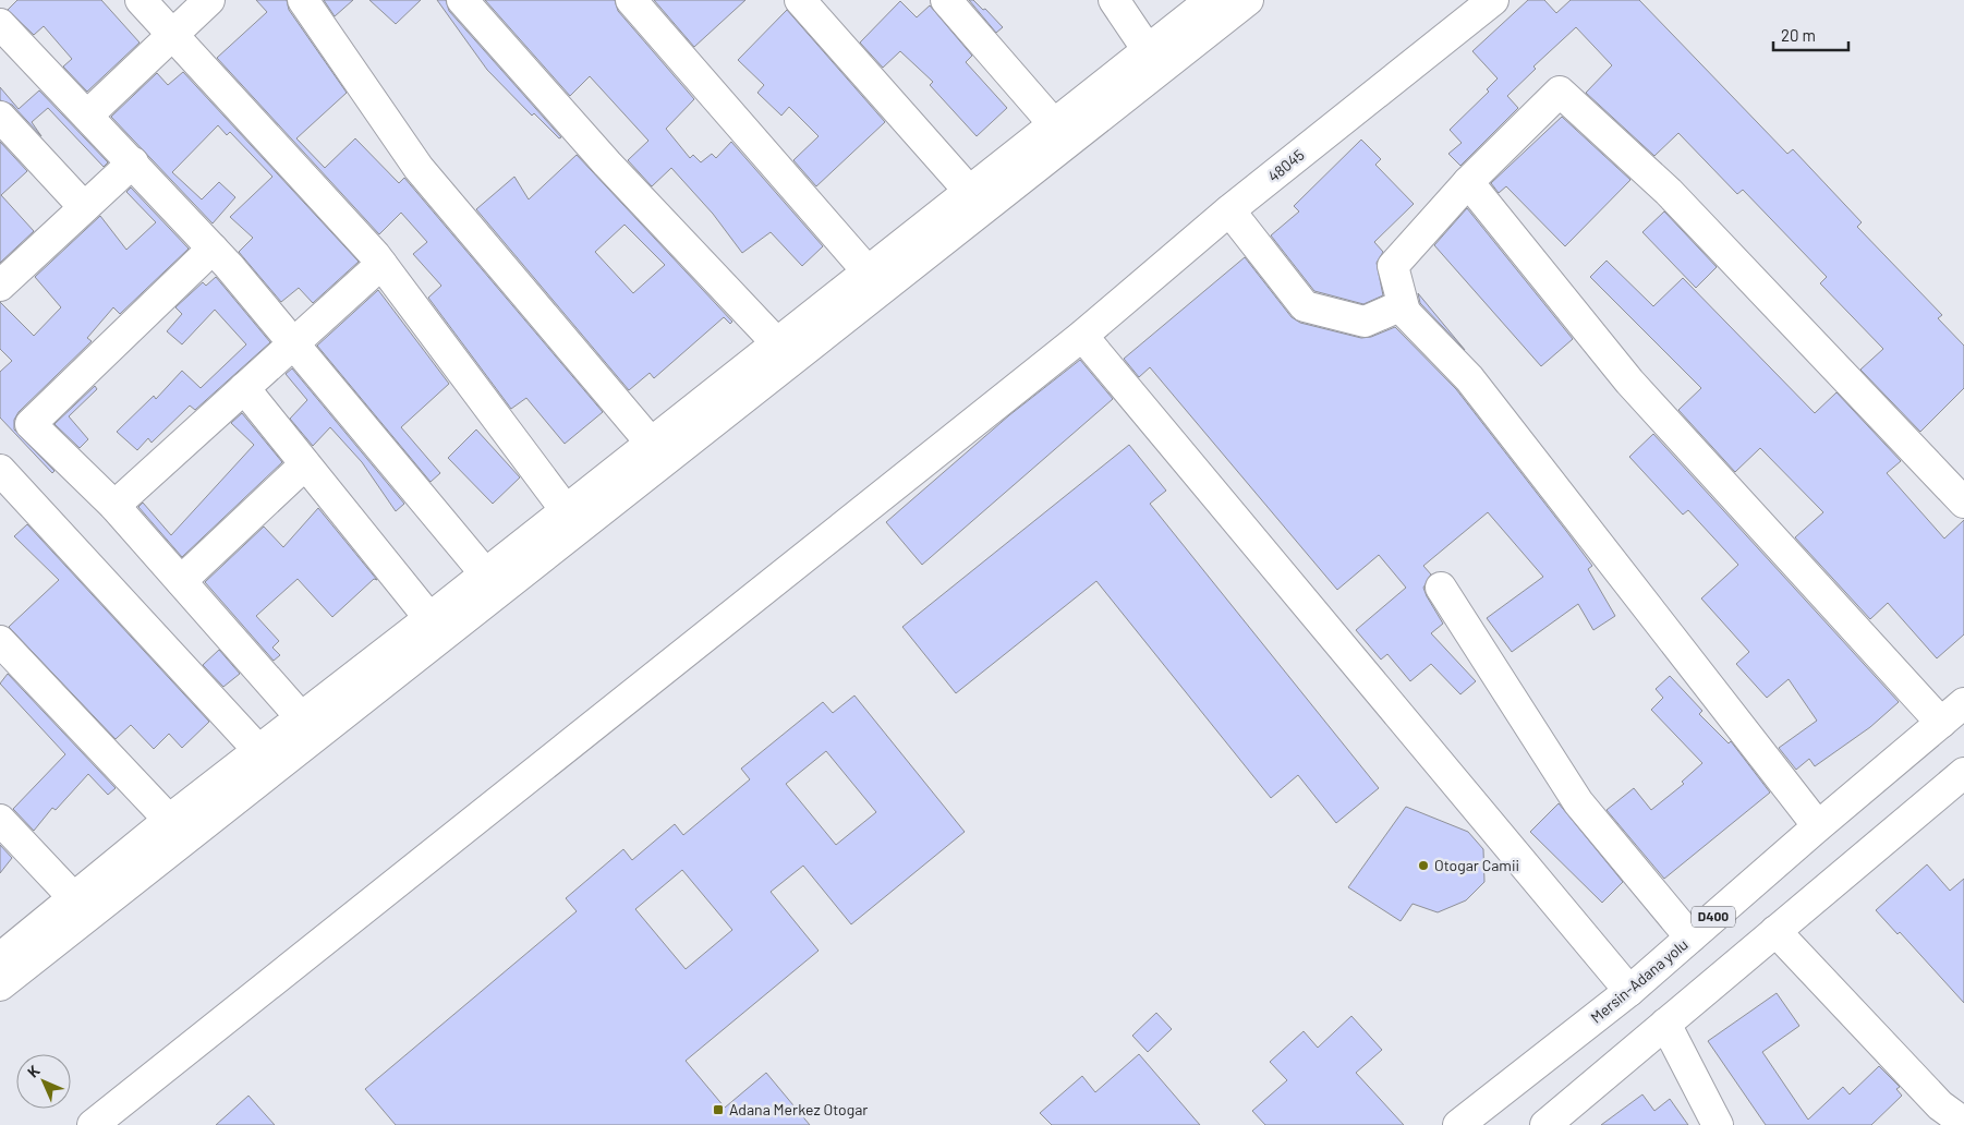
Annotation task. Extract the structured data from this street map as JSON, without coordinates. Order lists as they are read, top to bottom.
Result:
{
  "streets": {
    "main road": ["48045", "D400", "Mersin-Adana yolu"]
  },
  "places": {
    "other": ["Otogar Camii"],
    "transit": ["Adana Merkez Otogar"]
  },
  "scale_bar": "20 m",
  "north": "top left"
}
